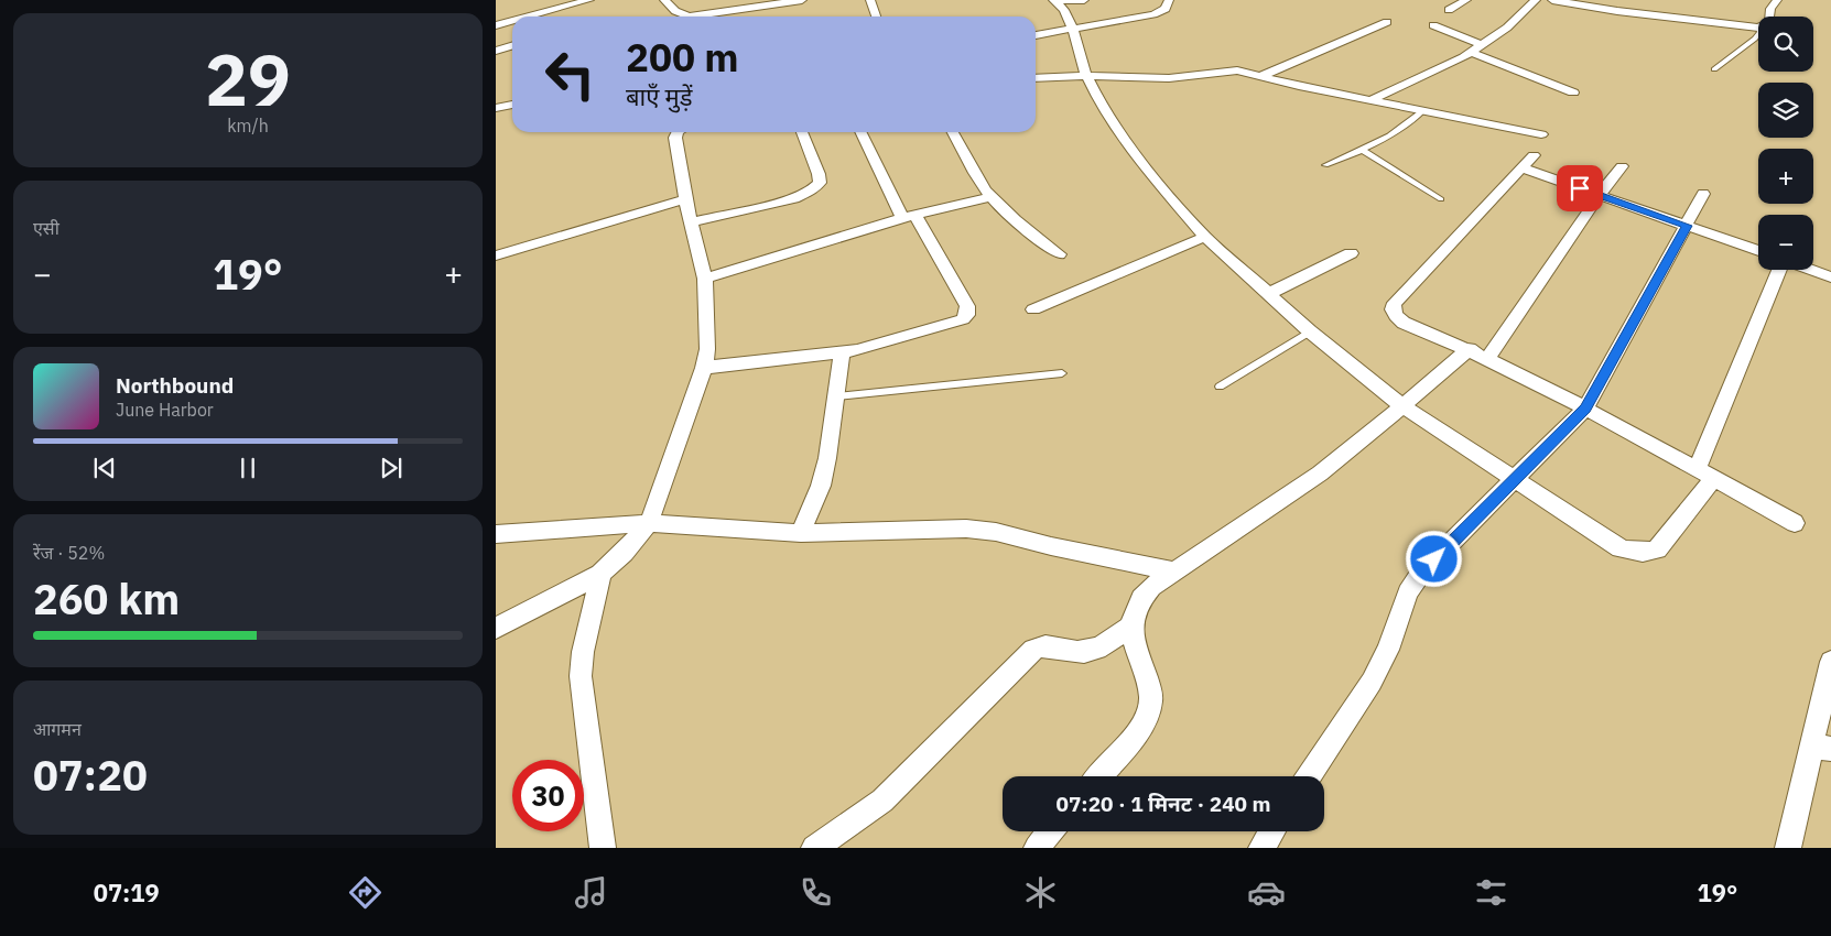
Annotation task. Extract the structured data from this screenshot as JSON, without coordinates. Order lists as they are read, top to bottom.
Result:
{
  "page": {
    "tile": [
      ["29", "km/h"],
      "एसी",
      ["रेंज · 52%", "260 km"],
      ["आगमन", "07:20"]
    ],
    "map_buttons": ["+", "−"],
    "turn": ["200 m", "बाएँ मुड़ें"],
    "heat": ["−", "19°", "+"],
    "song": ["Northbound", "June Harbor"],
    "limit": "30",
    "trip": "07:20 · 1 मिनट · 240 m",
    "tabs": ["07:19", "19°"]
  }
}
